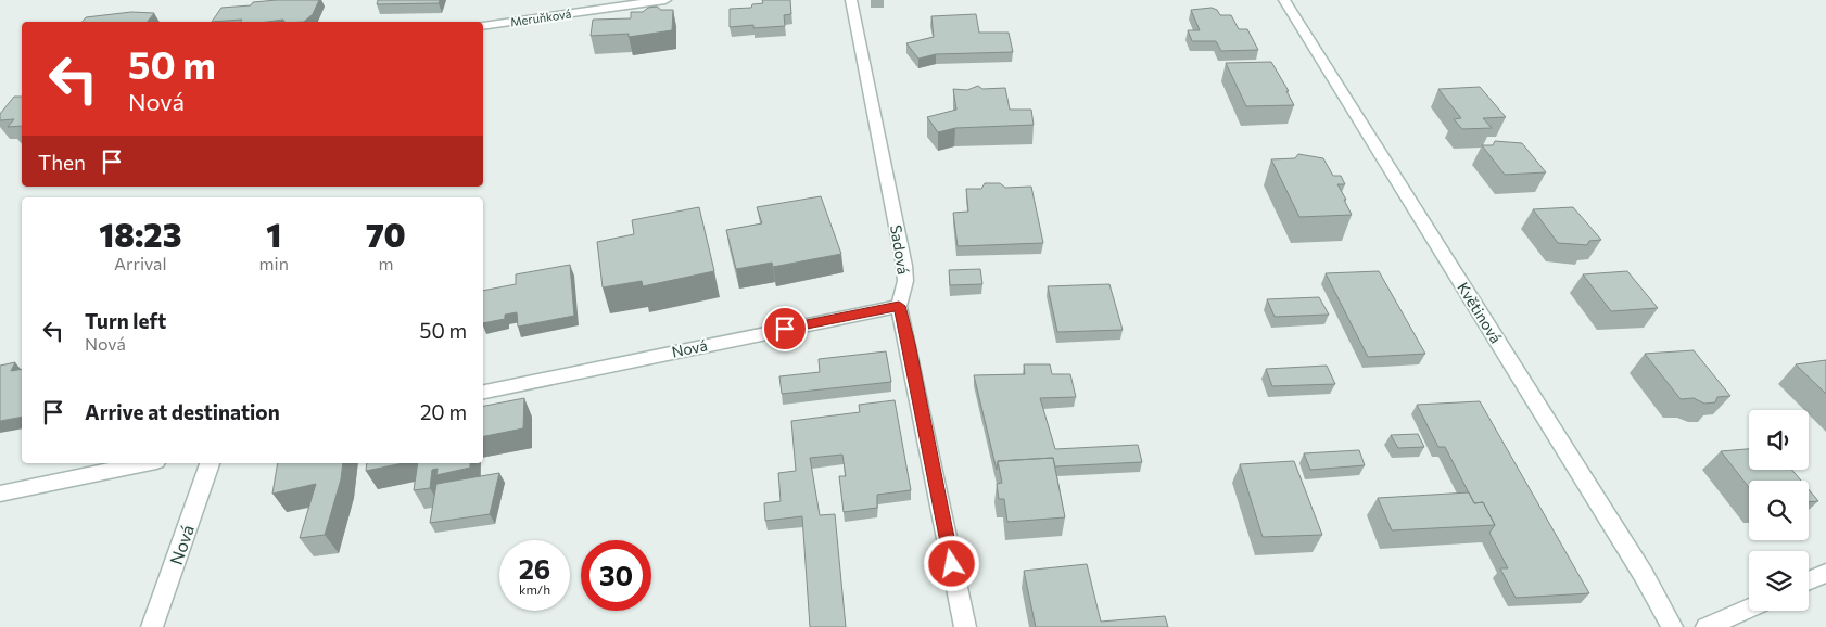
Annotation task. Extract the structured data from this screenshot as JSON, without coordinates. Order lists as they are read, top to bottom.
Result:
{
  "streets": {
    "street": [
      "Meruňková",
      "Sadová",
      "Květinová",
      "Nová"
    ]
  },
  "crossings": [
    ["Sadová", "Nová"]
  ],
  "page": {
    "turn": ["50 m", "Nová"],
    "then": "Then",
    "eta": [
      "18:23",
      "Arrival",
      "1",
      "min",
      "70",
      "m"
    ],
    "list": [
      {
        "name": "Turn left",
        "note": "Nová",
        "value": "50 m"
      },
      {
        "name": "Arrive at destination",
        "value": "20 m"
      }
    ],
    "speed": "26 km/h",
    "limit": "30"
  }
}
